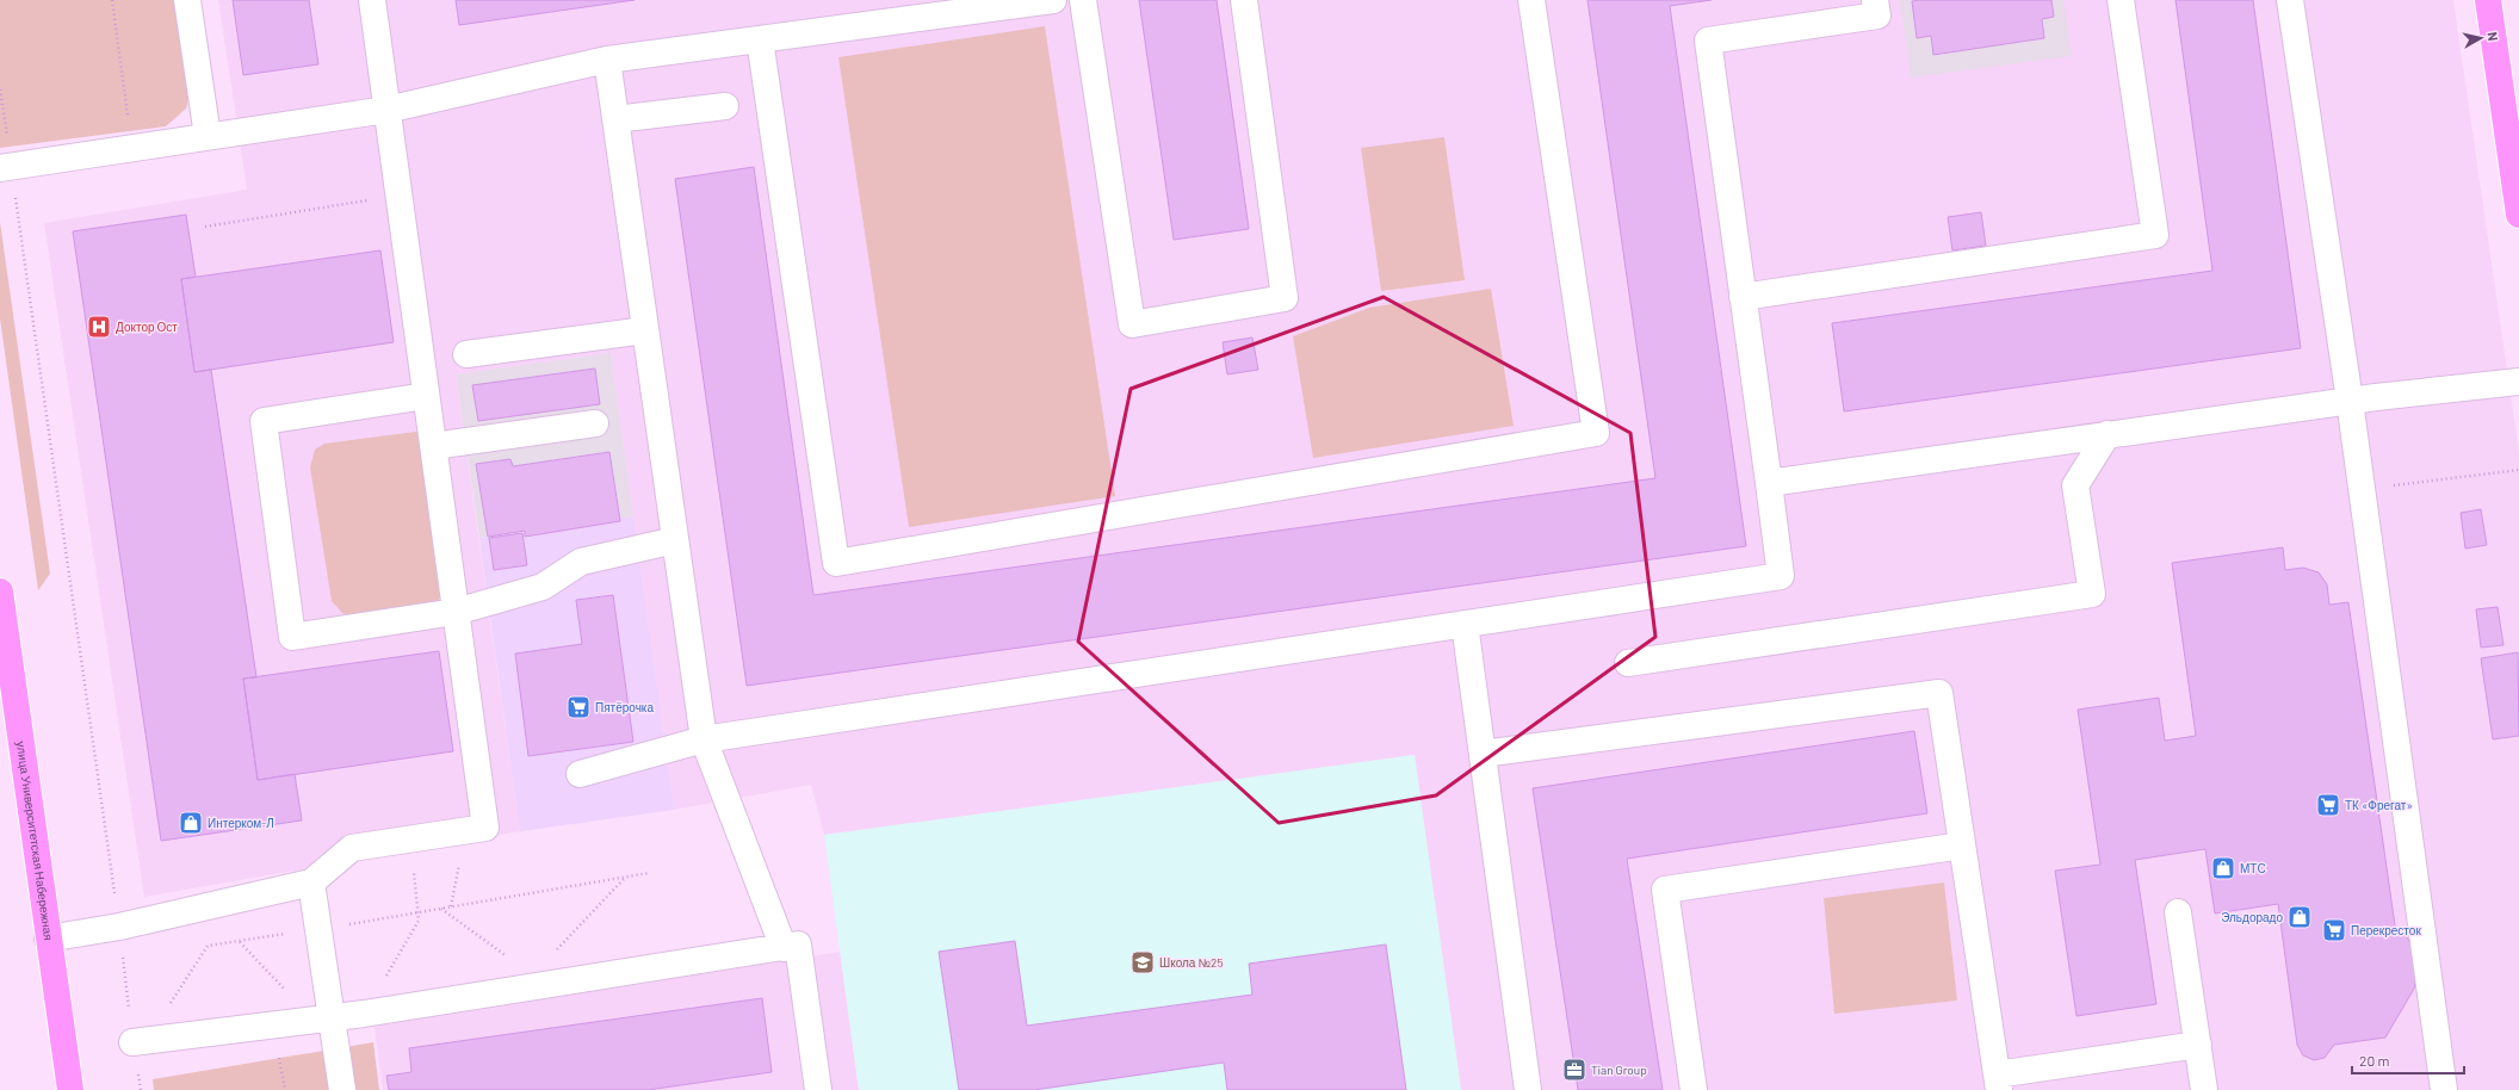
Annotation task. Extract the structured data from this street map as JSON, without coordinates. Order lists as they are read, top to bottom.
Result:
{
  "streets": {
    "main road": ["улица Университетская Набережная"]
  },
  "places": {
    "hospital": ["Доктор Ост"],
    "supermarket": ["Пятёрочка", "ТК «Фрегат»", "Перекресток"],
    "shop": ["Интерком-Л", "МТС", "Эльдорадо"],
    "school or university": ["Школа №25"],
    "office": ["Tian Group"]
  },
  "scale_bar": "20 m",
  "north": "right"
}
